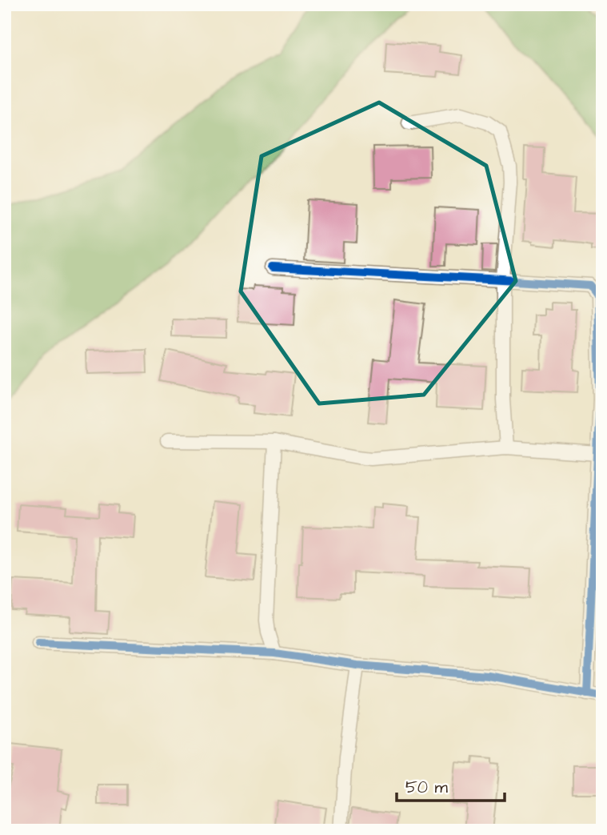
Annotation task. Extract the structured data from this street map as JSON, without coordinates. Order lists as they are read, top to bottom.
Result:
{
  "scale_bar": "50 m"
}
